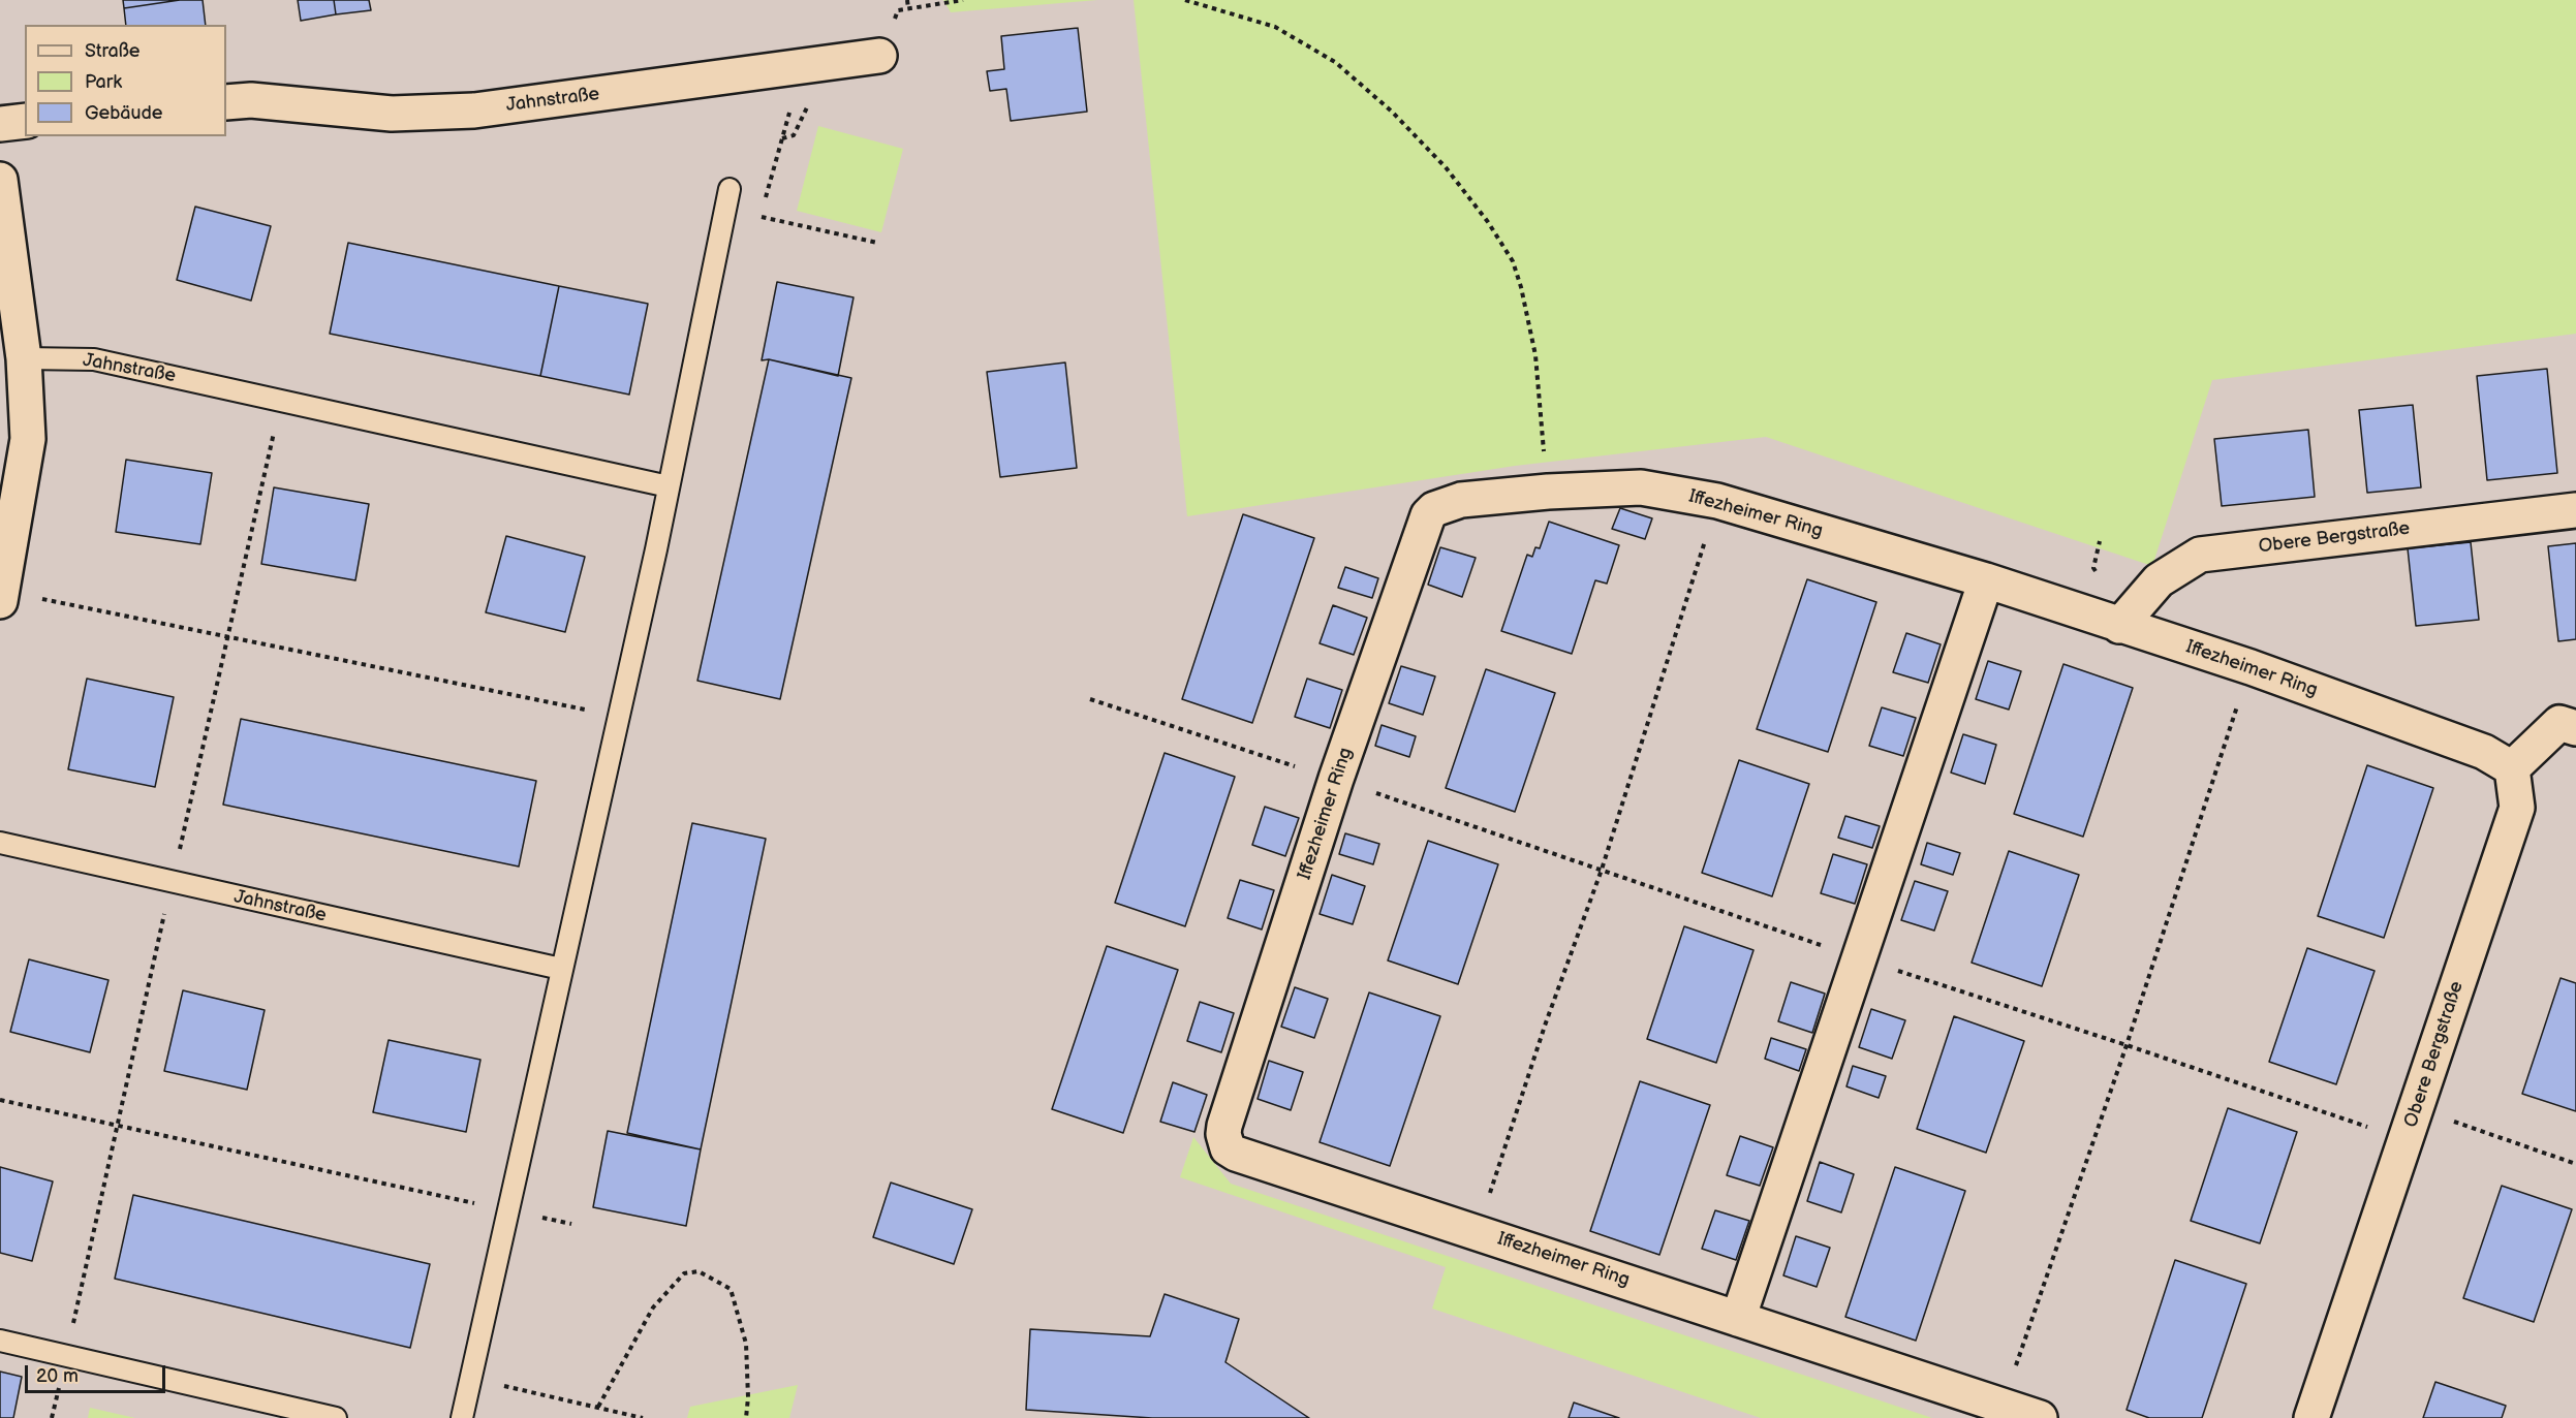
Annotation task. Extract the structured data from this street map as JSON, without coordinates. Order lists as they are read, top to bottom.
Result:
{
  "streets": {
    "street": ["Jahnstraße", "Iffezheimer Ring", "Obere Bergstraße"]
  },
  "crossings": [
    ["Iffezheimer Ring", "Obere Bergstraße"]
  ],
  "legend": ["Straße", "Park", "Gebäude"],
  "scale_bar": "20 m"
}
